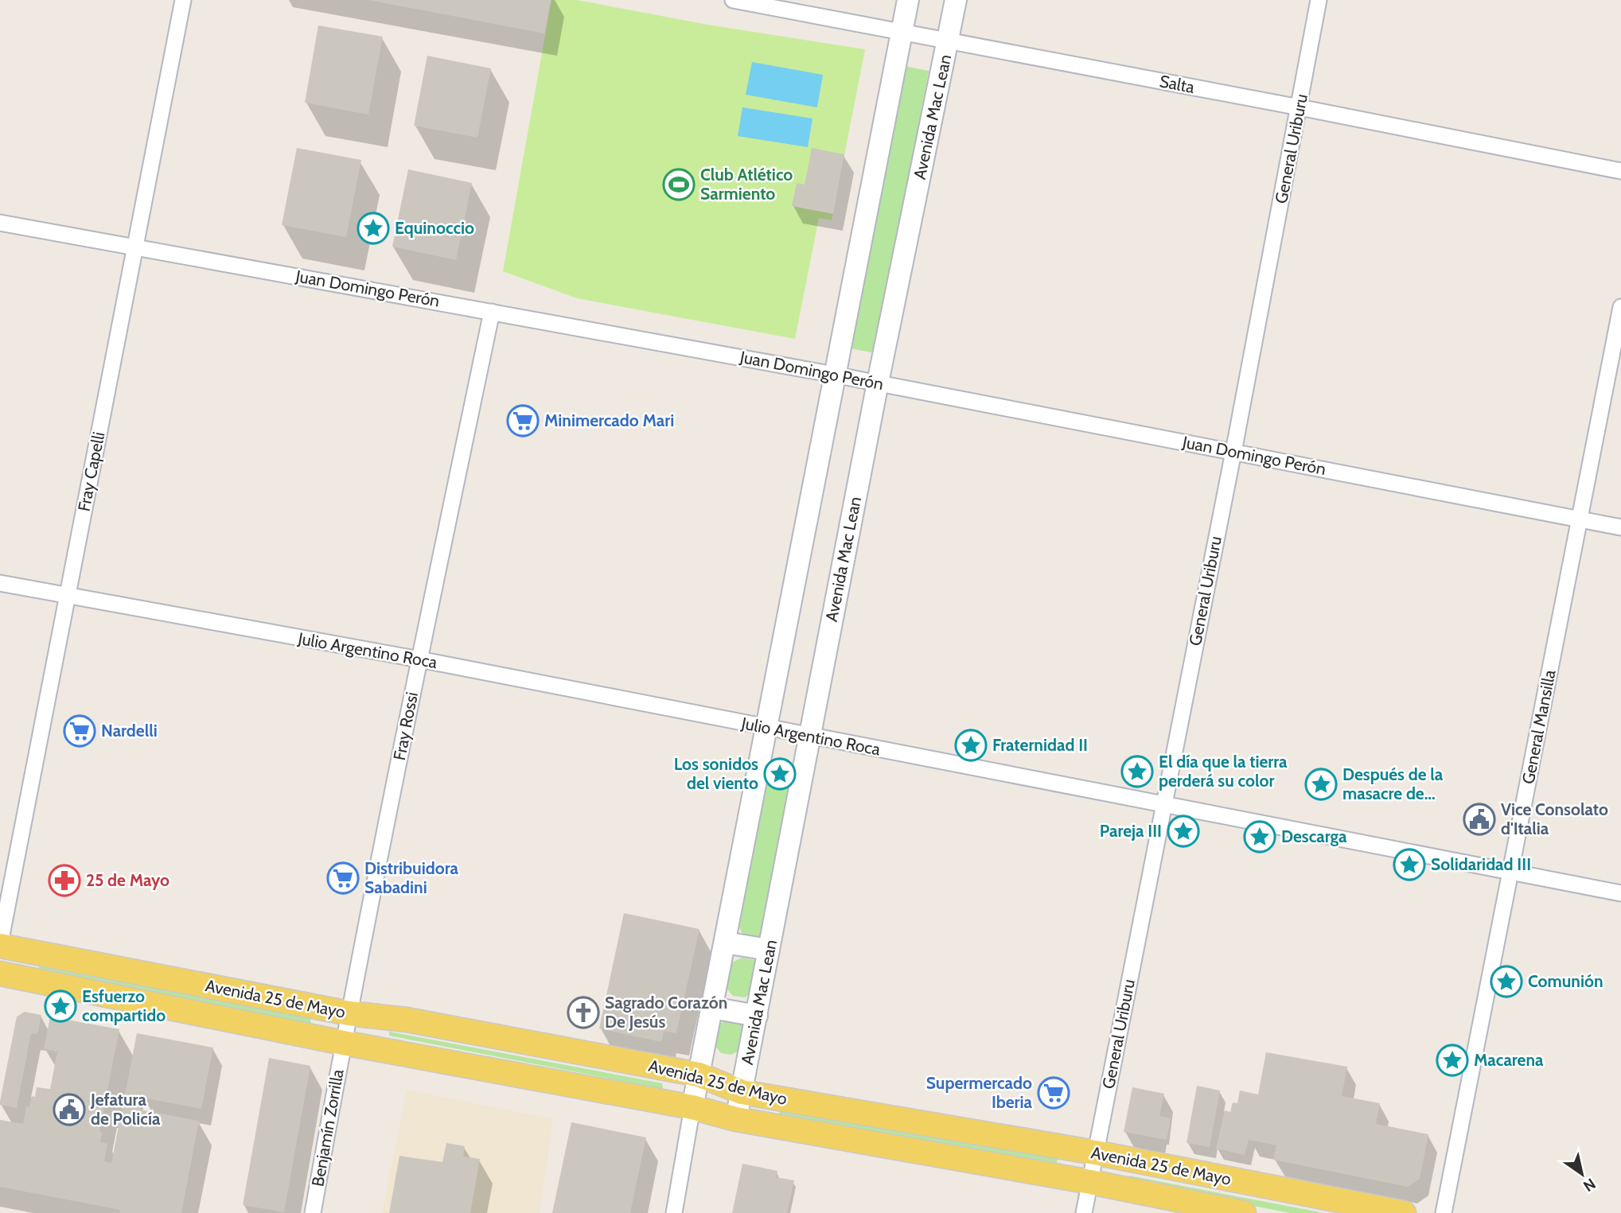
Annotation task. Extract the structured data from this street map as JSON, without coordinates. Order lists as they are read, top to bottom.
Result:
{
  "streets": {
    "main road": ["Avenida Mac Lean", "Avenida 25 de Mayo"],
    "street": [
      "Salta",
      "General Uriburu",
      "Juan Domingo Perón",
      "Fray Capelli",
      "Julio Argentino Roca",
      "Fray Rossi",
      "General Mansilla",
      "Benjamín Zorrilla"
    ]
  },
  "crossings": [
    ["Salta", "Avenida Mac Lean"],
    ["Salta", "General Uriburu"],
    ["Avenida Mac Lean", "Juan Domingo Perón"],
    ["Avenida Mac Lean", "Julio Argentino Roca"],
    ["Avenida Mac Lean", "Avenida 25 de Mayo"],
    ["General Uriburu", "Juan Domingo Perón"],
    ["General Uriburu", "Julio Argentino Roca"],
    ["General Uriburu", "Avenida 25 de Mayo"],
    ["Juan Domingo Perón", "Fray Capelli"],
    ["Juan Domingo Perón", "Fray Rossi"],
    ["Juan Domingo Perón", "General Mansilla"],
    ["Fray Capelli", "Julio Argentino Roca"],
    ["Fray Capelli", "Avenida 25 de Mayo"],
    ["Julio Argentino Roca", "Fray Rossi"],
    ["Julio Argentino Roca", "General Mansilla"],
    ["Fray Rossi", "Avenida 25 de Mayo"],
    ["Fray Rossi", "Benjamín Zorrilla"],
    ["Avenida 25 de Mayo", "Benjamín Zorrilla"]
  ],
  "places": {
    "sports": ["Club Atlético Sarmiento"],
    "place": [
      "Equinoccio",
      "Fraternidad II",
      "El día que la tierra perderá su color",
      "Los sonidos del viento",
      "Después de la masacre de...",
      "Pareja III",
      "Descarga",
      "Solidaridad III",
      "Comunión",
      "Esfuerzo compartido",
      "Macarena"
    ],
    "supermarket": [
      "Minimercado Mari",
      "Nardelli",
      "Distribuidora Sabadini",
      "Supermercado Iberia"
    ],
    "public building": ["Vice Consolato d'Italia", "Jefatura de Policía"],
    "pharmacy": ["25 de Mayo"],
    "church": ["Sagrado Corazón De Jesús"]
  },
  "north": "bottom right"
}
